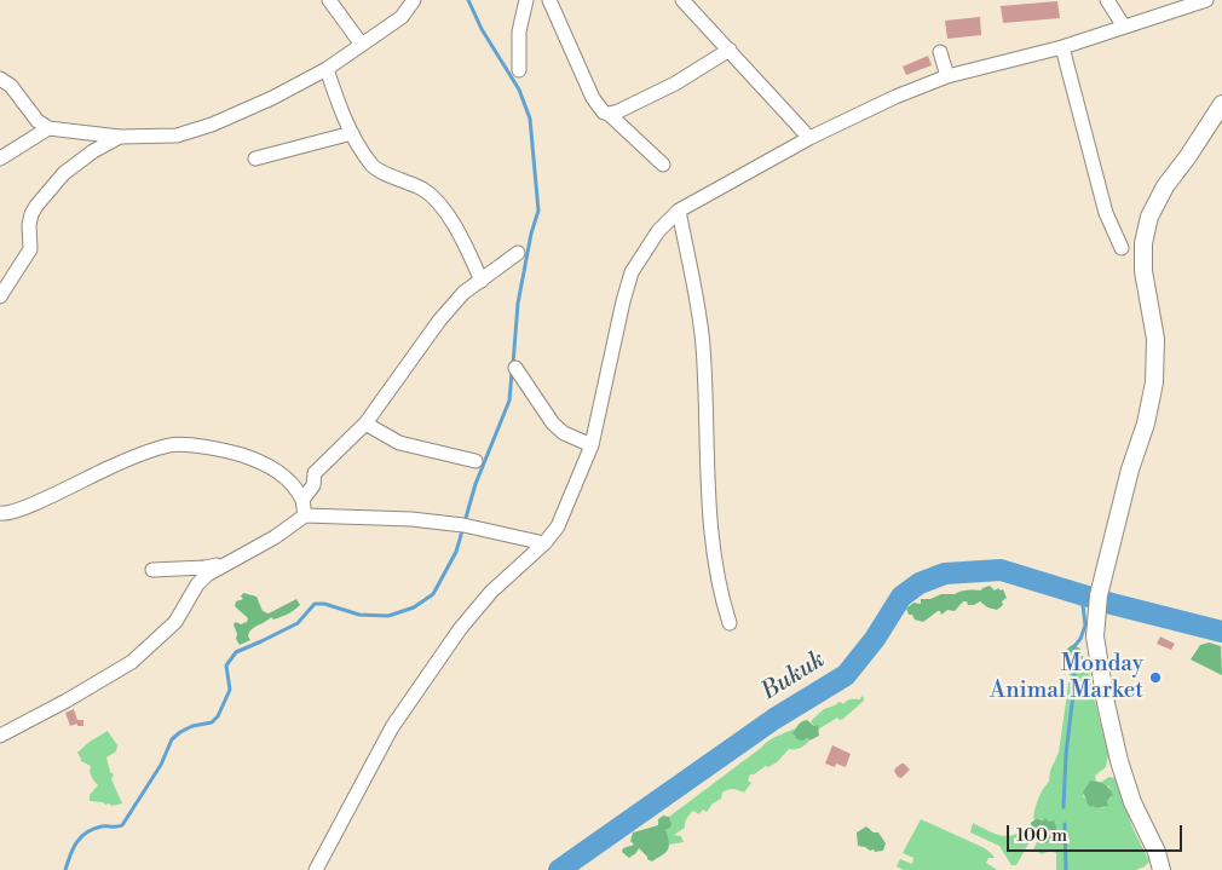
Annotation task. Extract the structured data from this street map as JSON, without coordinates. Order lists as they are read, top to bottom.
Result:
{
  "water": ["Bukuk"],
  "places": ["Monday Animal Market"],
  "scale_bar": "100 m"
}
